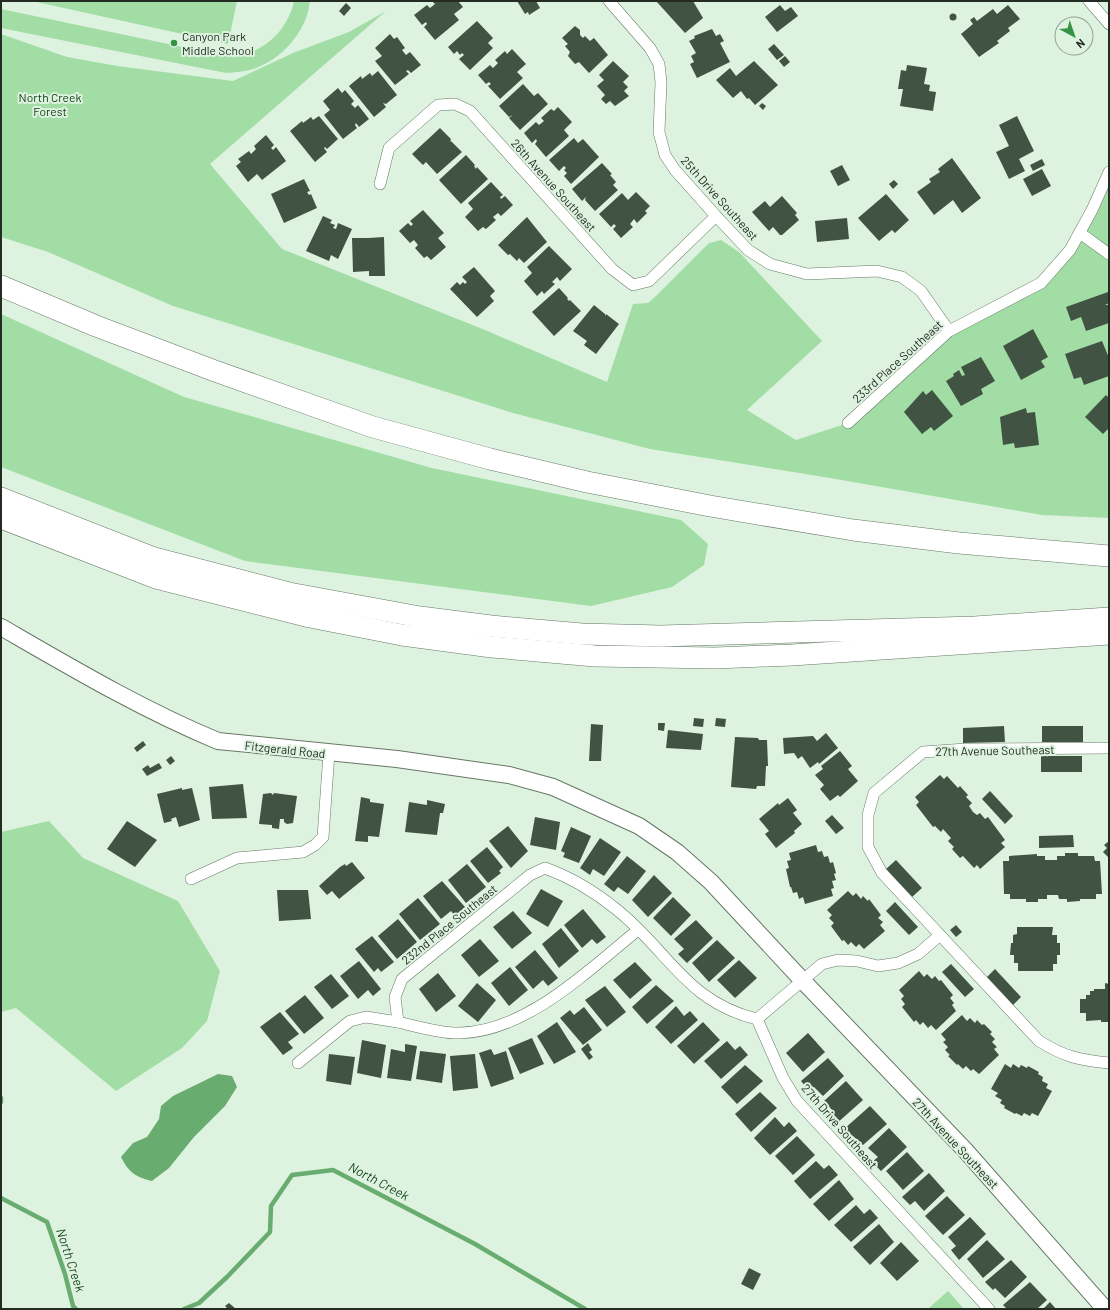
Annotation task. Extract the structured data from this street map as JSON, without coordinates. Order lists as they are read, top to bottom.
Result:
{
  "streets": {
    "street": [
      "26th Avenue Southeast",
      "25th Drive Southeast",
      "233rd Place Southeast",
      "Fitzgerald Road",
      "27th Avenue Southeast",
      "232nd Place Southeast",
      "27th Drive Southeast"
    ]
  },
  "crossings": [
    ["26th Avenue Southeast", "25th Drive Southeast"],
    ["25th Drive Southeast", "233rd Place Southeast"],
    ["Fitzgerald Road", "27th Avenue Southeast"]
  ],
  "water": ["North Creek"],
  "parks": ["North Creek Forest"],
  "places": ["Canyon Park Middle School"],
  "north": "bottom right"
}
